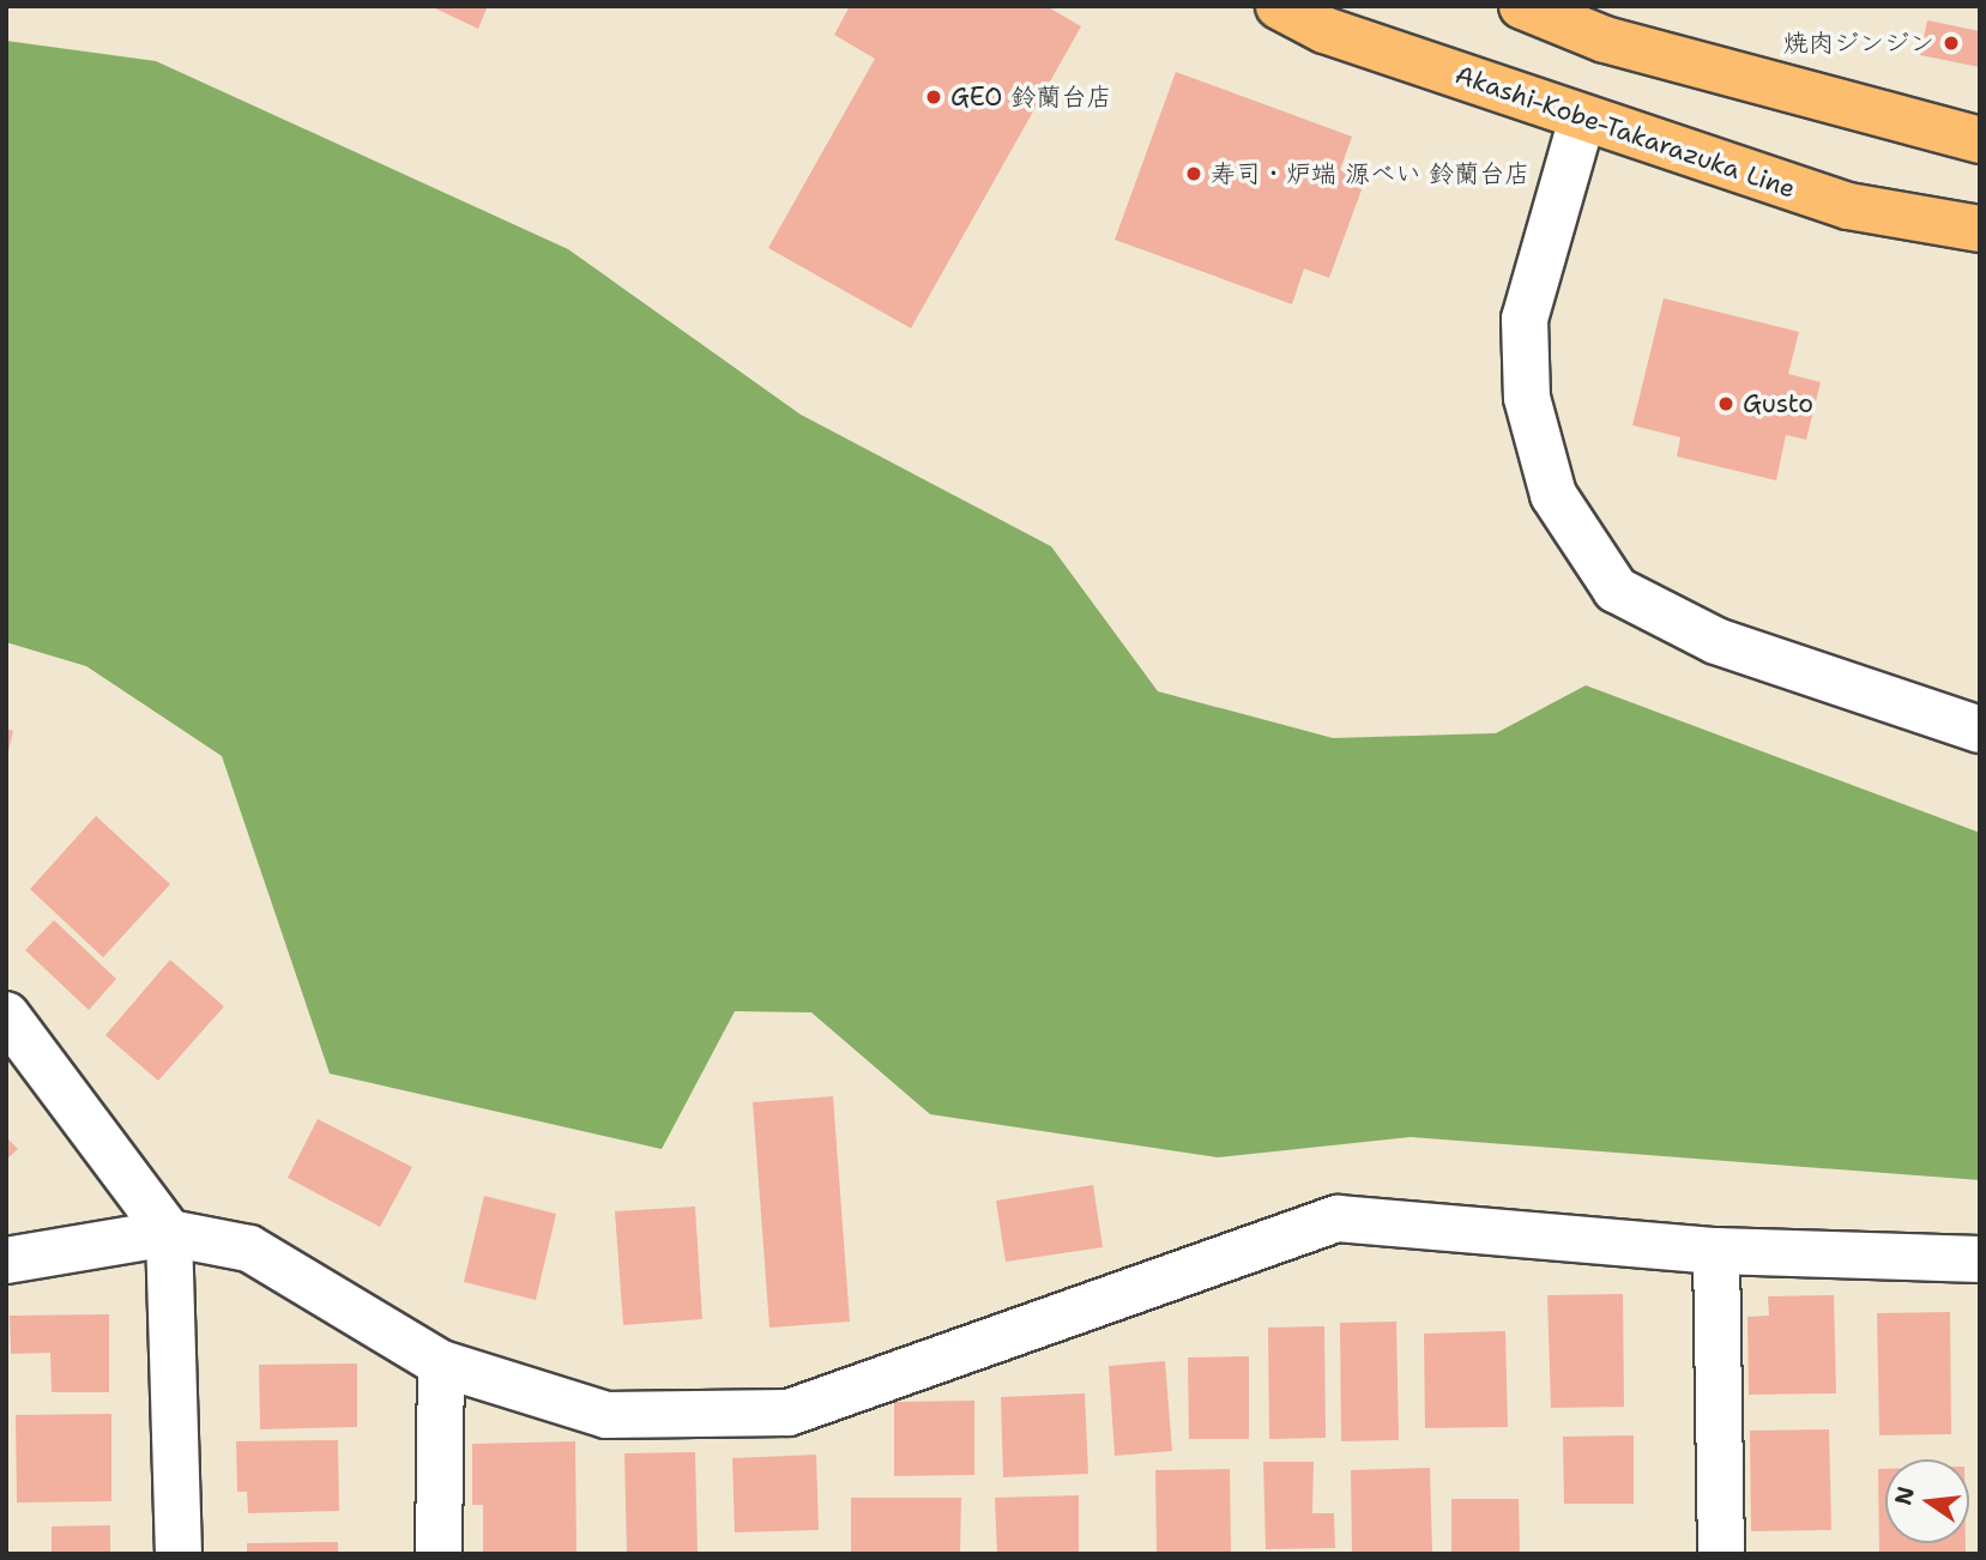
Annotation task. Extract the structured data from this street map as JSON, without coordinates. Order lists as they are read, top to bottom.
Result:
{
  "streets": {
    "main road": ["Akashi-Kobe-Takarazuka Line"]
  },
  "places": [
    "焼肉ジンジン",
    "GEO 鈴蘭台店",
    "寿司・炉端 源べい 鈴蘭台店",
    "Gusto"
  ],
  "north": "left"
}
